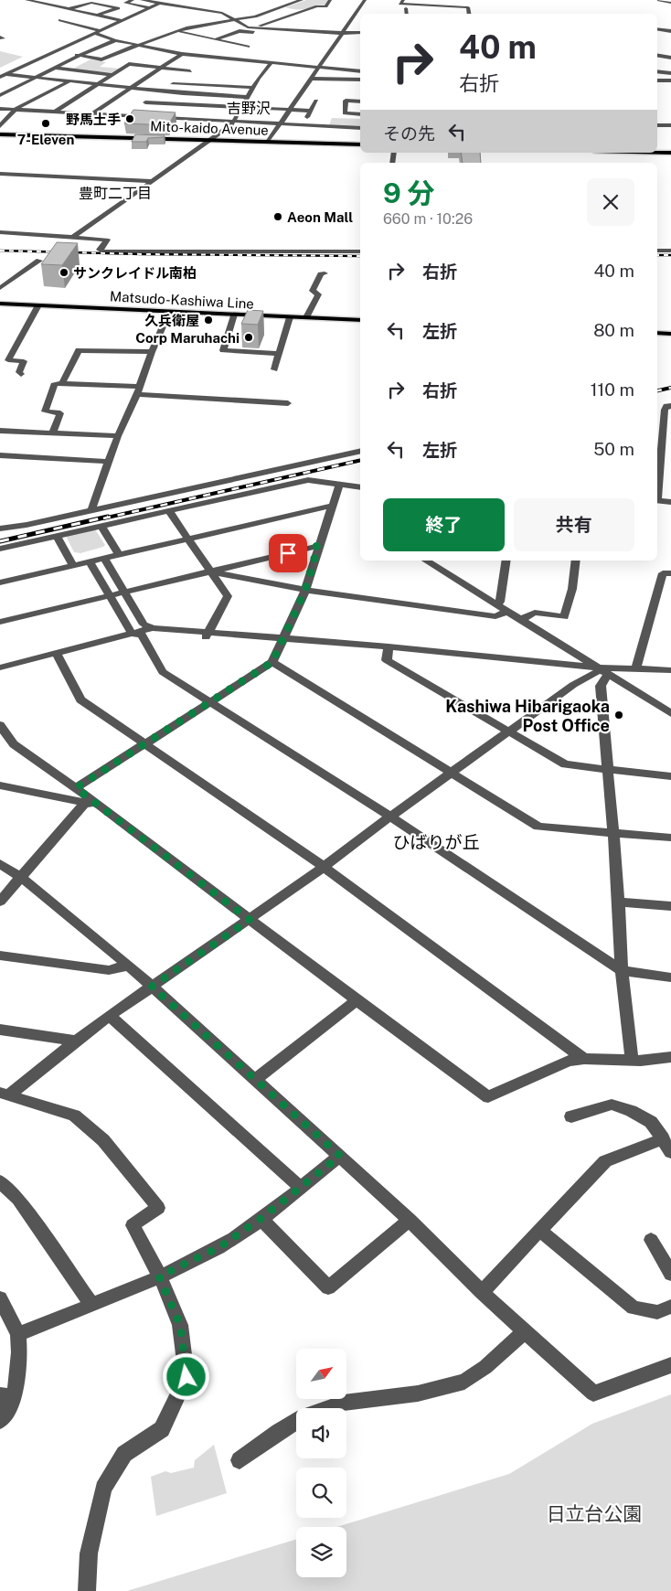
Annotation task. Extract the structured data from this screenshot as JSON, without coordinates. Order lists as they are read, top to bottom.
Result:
{
  "streets": {
    "highway": ["Mito-kaido Avenue"],
    "main road": ["Matsudo-Kashiwa Line"]
  },
  "districts": ["吉野沢", "豊町二丁目", "ひばりが丘"],
  "parks": ["日立台公園"],
  "places": [
    "野馬土手",
    "7-Eleven",
    "Aeon Mall",
    "サンクレイドル南柏",
    "久兵衛屋",
    "Corp Maruhachi",
    "Kashiwa Hibarigaoka Post Office"
  ],
  "north": "top right",
  "page": {
    "turn": ["40 m", "右折"],
    "then": "その先",
    "heading": ["9 分", "660 m · 10:26"],
    "list": [
      {
        "name": "右折",
        "value": "40 m"
      },
      {
        "name": "左折",
        "value": "80 m"
      },
      {
        "name": "右折",
        "value": "110 m"
      },
      {
        "name": "左折",
        "value": "50 m"
      }
    ],
    "buttons": ["終了", "共有"]
  }
}
